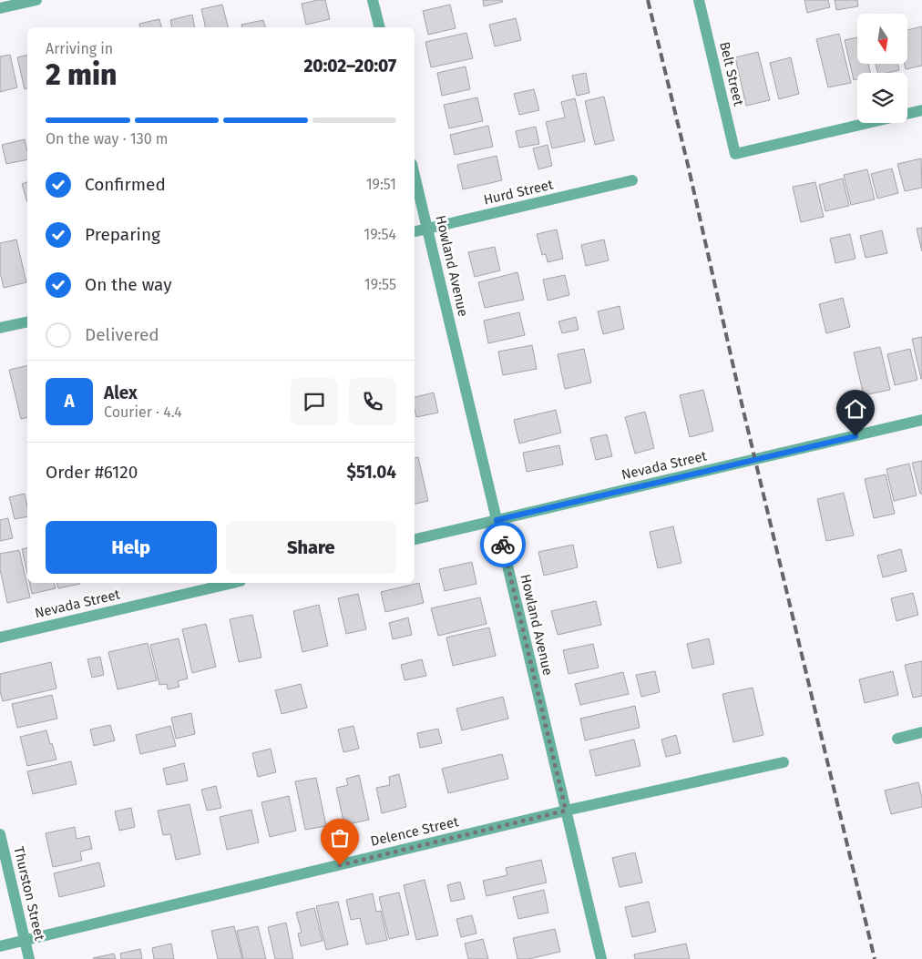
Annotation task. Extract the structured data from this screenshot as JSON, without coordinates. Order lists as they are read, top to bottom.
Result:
{
  "streets": {
    "street": [
      "Belt Street",
      "Hurd Street",
      "Howland Avenue",
      "Nevada Street",
      "Delence Street",
      "Thurston Street"
    ]
  },
  "crossings": [
    ["Hurd Street", "Howland Avenue"],
    ["Howland Avenue", "Nevada Street"],
    ["Howland Avenue", "Delence Street"],
    ["Delence Street", "Thurston Street"]
  ],
  "north": "bottom",
  "page": {
    "heading": ["2 min", "Arriving in", "20:02–20:07"],
    "panel": [
      "Alex",
      "Courier · 4.4",
      "Order #6120",
      "$51.04"
    ],
    "bar": "On the way · 130 m",
    "list": [
      ["Confirmed", "19:51"],
      ["Preparing", "19:54"],
      ["On the way", "19:55"],
      "Delivered"
    ],
    "round": "A",
    "buttons": ["Help", "Share"]
  }
}
